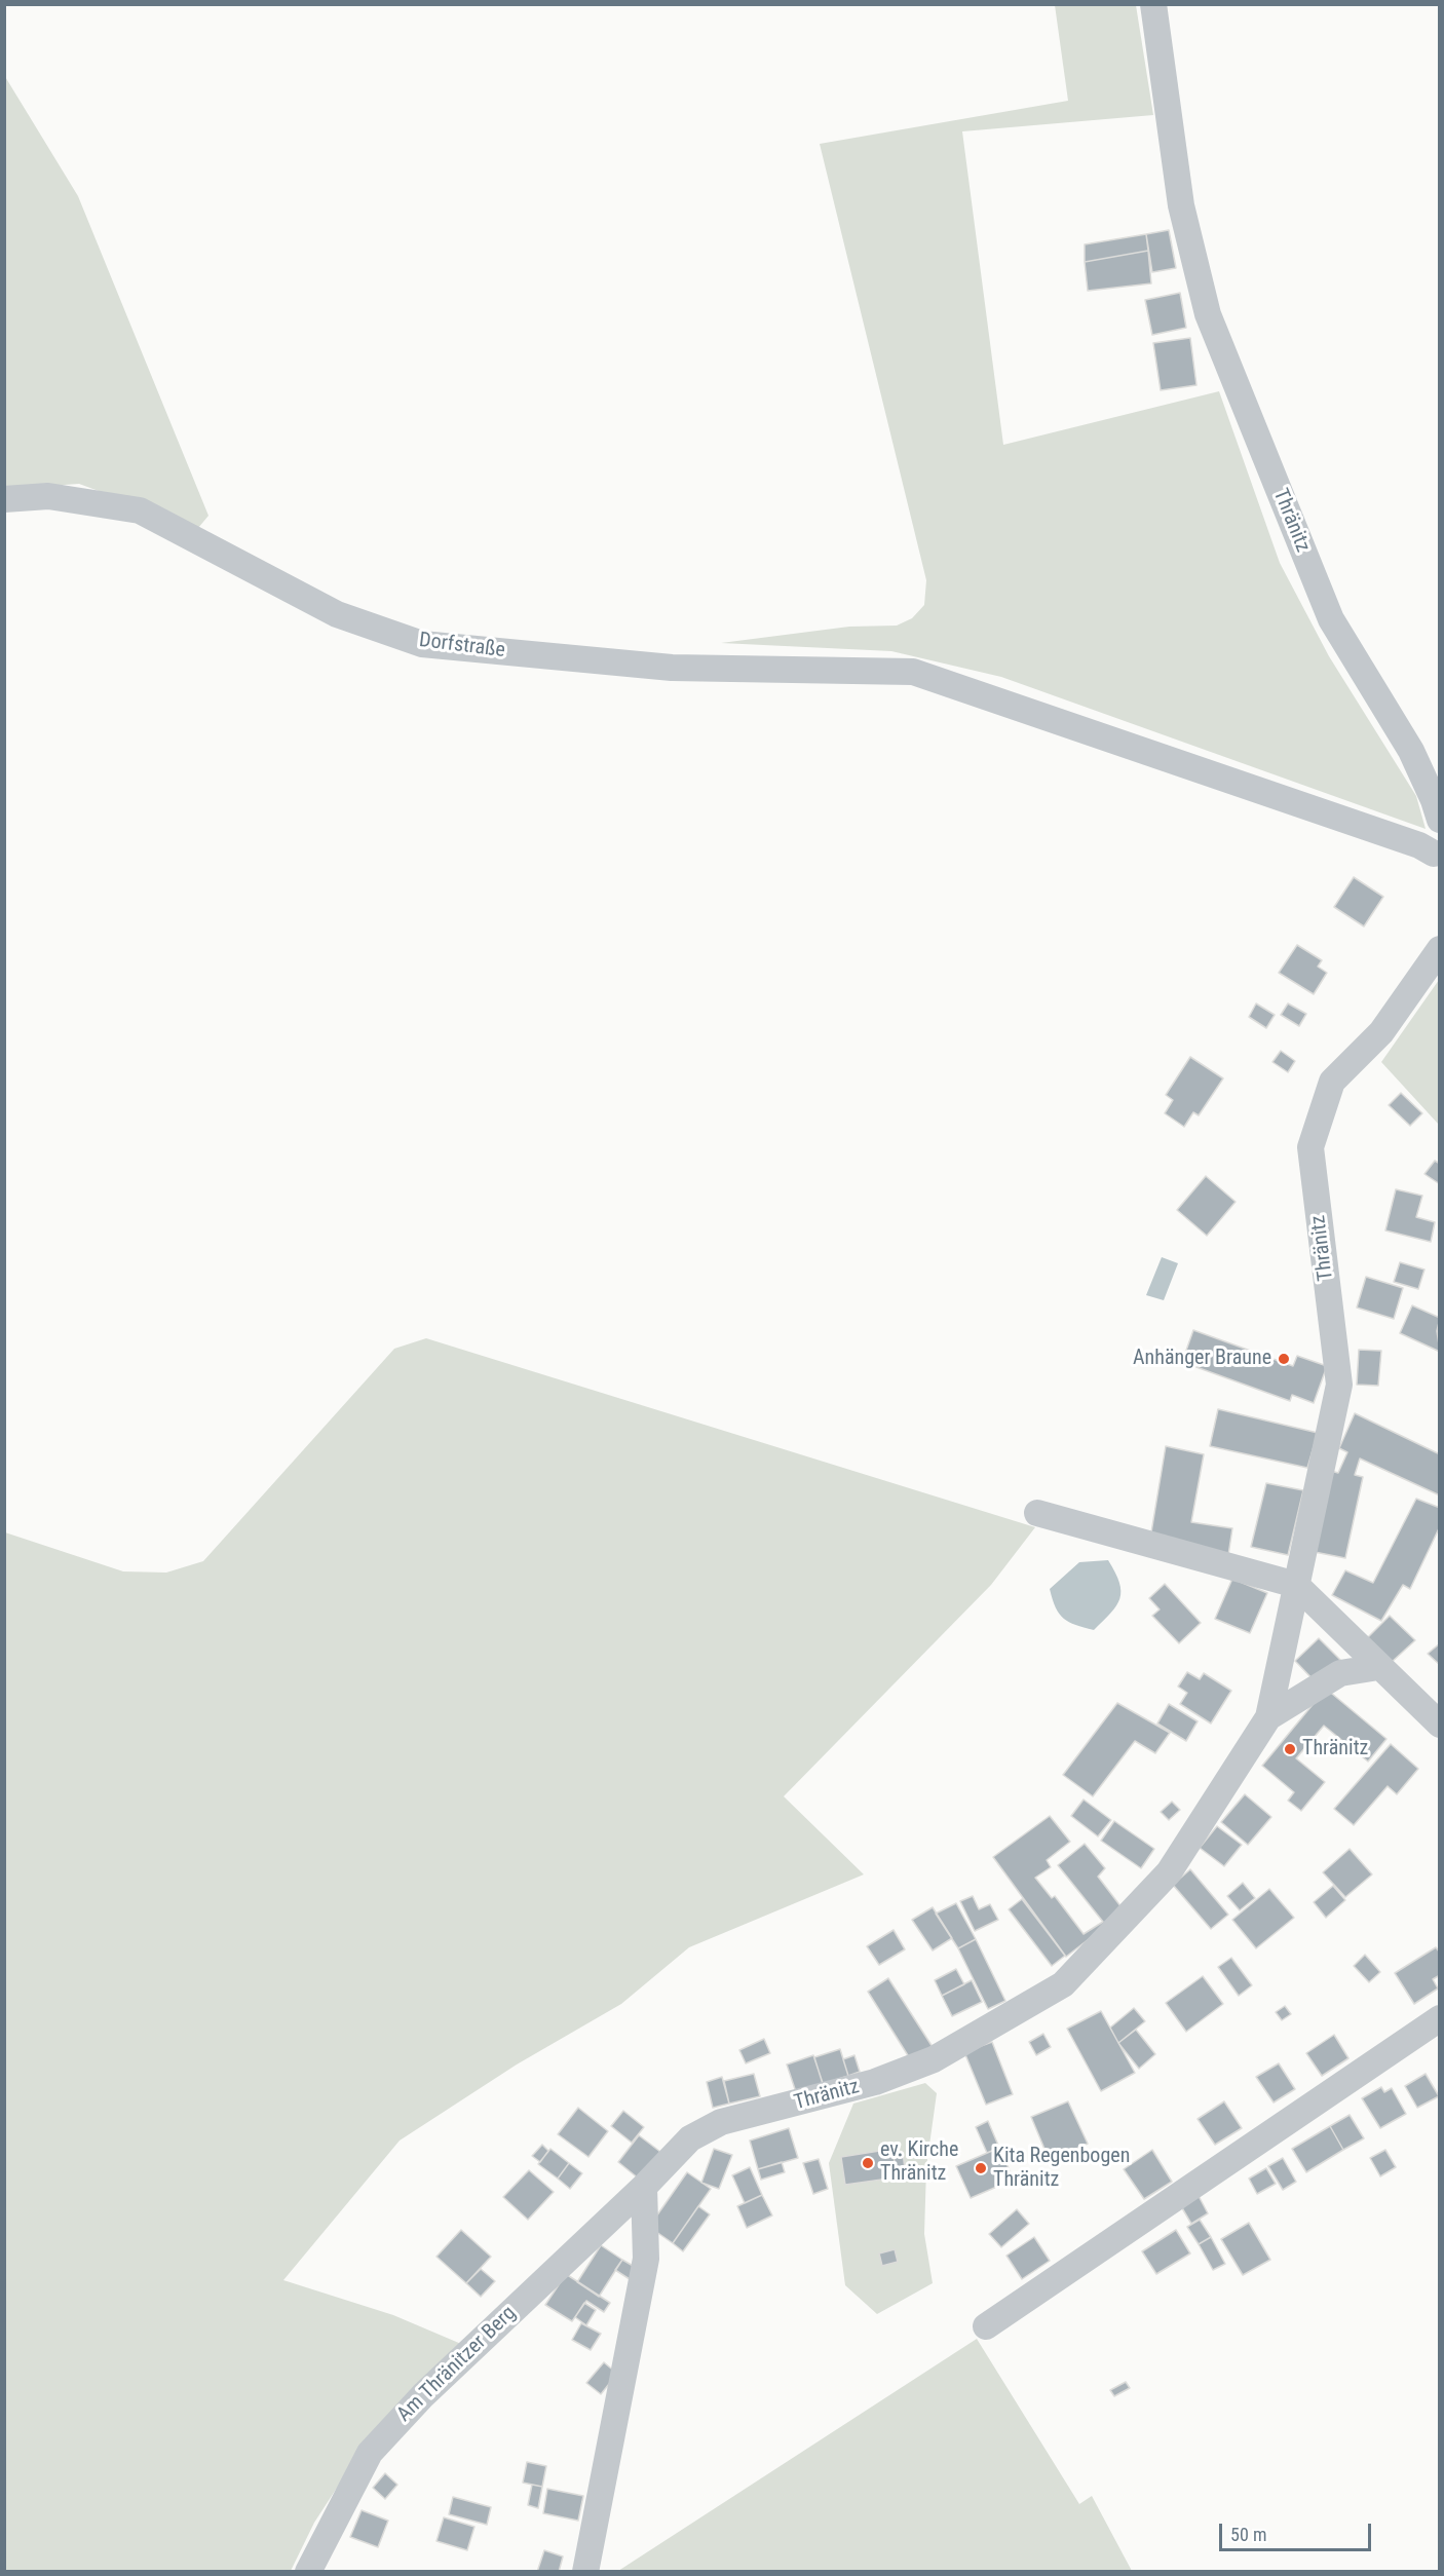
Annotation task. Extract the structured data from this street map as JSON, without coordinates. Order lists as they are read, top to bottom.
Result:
{
  "streets": {
    "street": ["Thränitz", "Dorfstraße", "Am Thränitzer Berg"]
  },
  "crossings": [
    ["Thränitz", "Am Thränitzer Berg"]
  ],
  "places": [
    "Anhänger Braune",
    "Thränitz",
    "ev. Kirche Thränitz",
    "Kita Regenbogen Thränitz"
  ],
  "scale_bar": "50 m"
}
